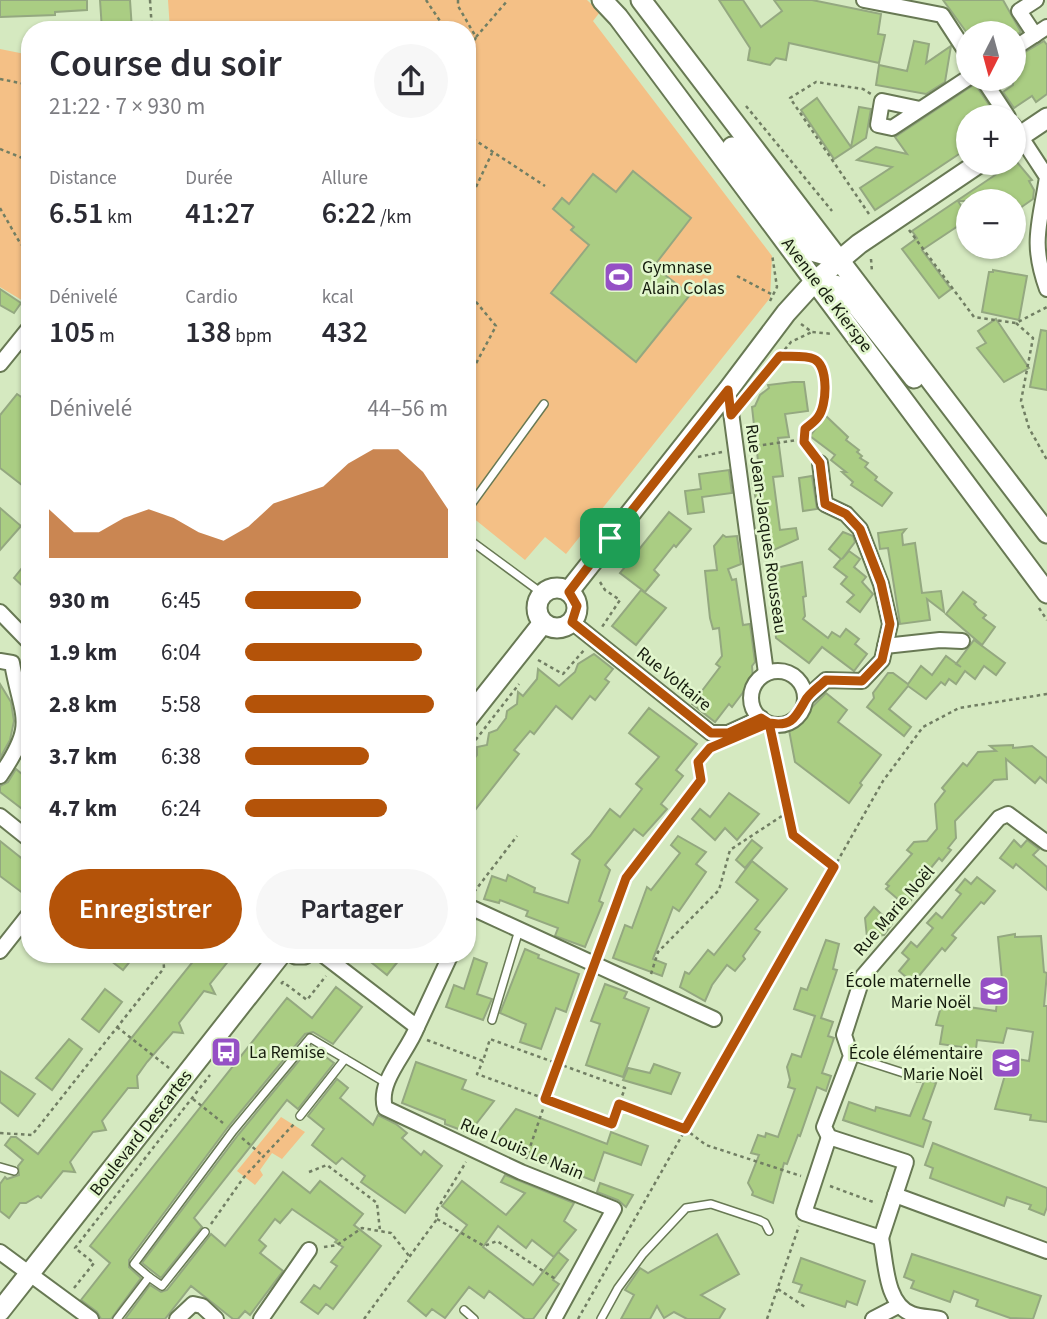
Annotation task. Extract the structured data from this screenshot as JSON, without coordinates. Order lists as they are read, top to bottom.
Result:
{
  "streets": {
    "main road": ["Avenue de Kierspe", "Boulevard Descartes"],
    "street": [
      "Rue Jean-Jacques Rousseau",
      "Rue Voltaire",
      "Rue Marie Noël",
      "Rue Louis Le Nain"
    ]
  },
  "crossings": [
    ["Rue Jean-Jacques Rousseau", "Rue Voltaire"]
  ],
  "places": {
    "sports": ["Gymnase Alain Colas"],
    "school or university": ["École maternelle Marie Noël", "École élémentaire Marie Noël"],
    "bus stop": ["La Remise"]
  },
  "north": "bottom",
  "page": {
    "map_buttons": ["+", "−"],
    "heading": ["Course du soir", "21:22 · 7 × 930 m"],
    "stats": [
      ["Distance", "6.51 km"],
      ["Durée", "41:27"],
      ["Allure", "6:22 /km"],
      ["Dénivelé", "105 m"],
      ["Cardio", "138 bpm"],
      ["kcal", "432"]
    ],
    "chart": ["Dénivelé", "44–56 m"],
    "list": [
      {
        "name": "930 m",
        "note": "6:45"
      },
      {
        "name": "1.9 km",
        "note": "6:04"
      },
      {
        "name": "2.8 km",
        "note": "5:58"
      },
      {
        "name": "3.7 km",
        "note": "6:38"
      },
      {
        "name": "4.7 km",
        "note": "6:24"
      }
    ],
    "buttons": ["Enregistrer", "Partager"]
  }
}
